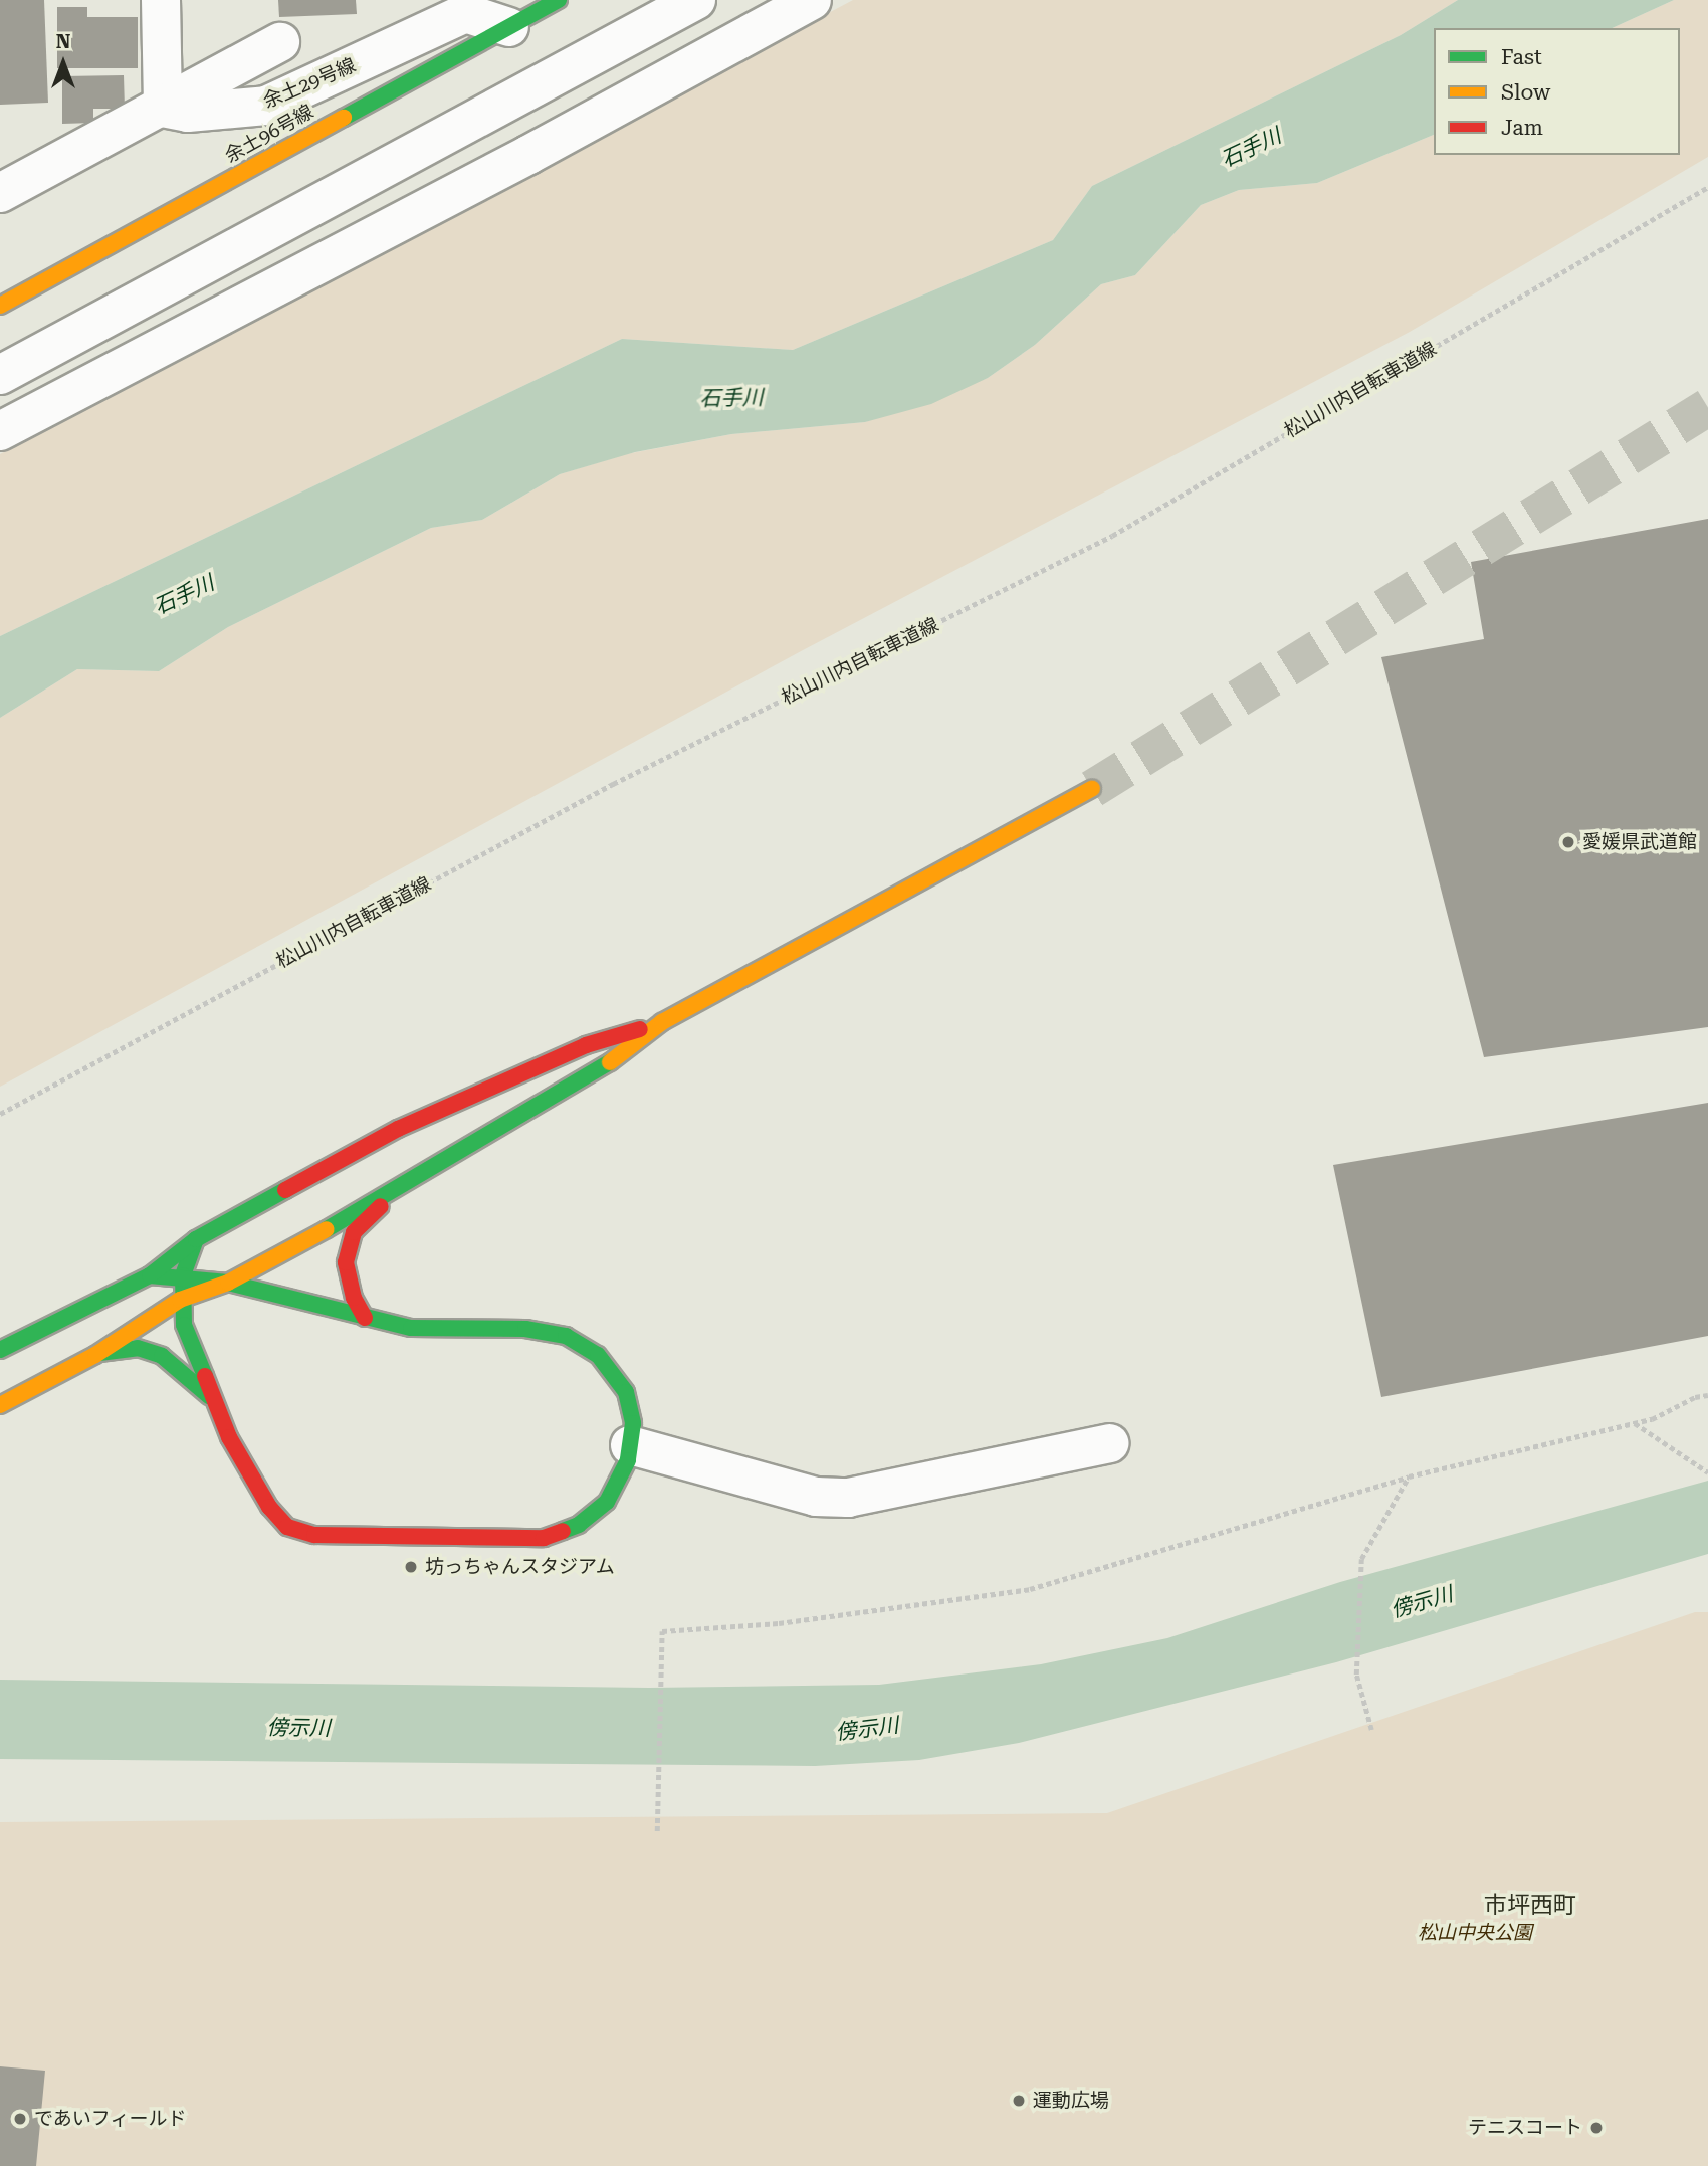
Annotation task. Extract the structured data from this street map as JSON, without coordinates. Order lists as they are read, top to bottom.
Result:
{
  "streets": {
    "street": ["余土29号線", "余土96号線"],
    "path": ["松山川内自転車道線"]
  },
  "crossings": [
    ["余土29号線", "余土96号線"]
  ],
  "districts": ["市坪西町"],
  "water": ["石手川", "傍示川"],
  "parks": ["松山中央公園"],
  "places": [
    "愛媛県武道館",
    "坊っちゃんスタジアム",
    "運動広場",
    "であいフィールド",
    "テニスコート"
  ],
  "legend": ["Fast", "Slow", "Jam"],
  "north": "top"
}
